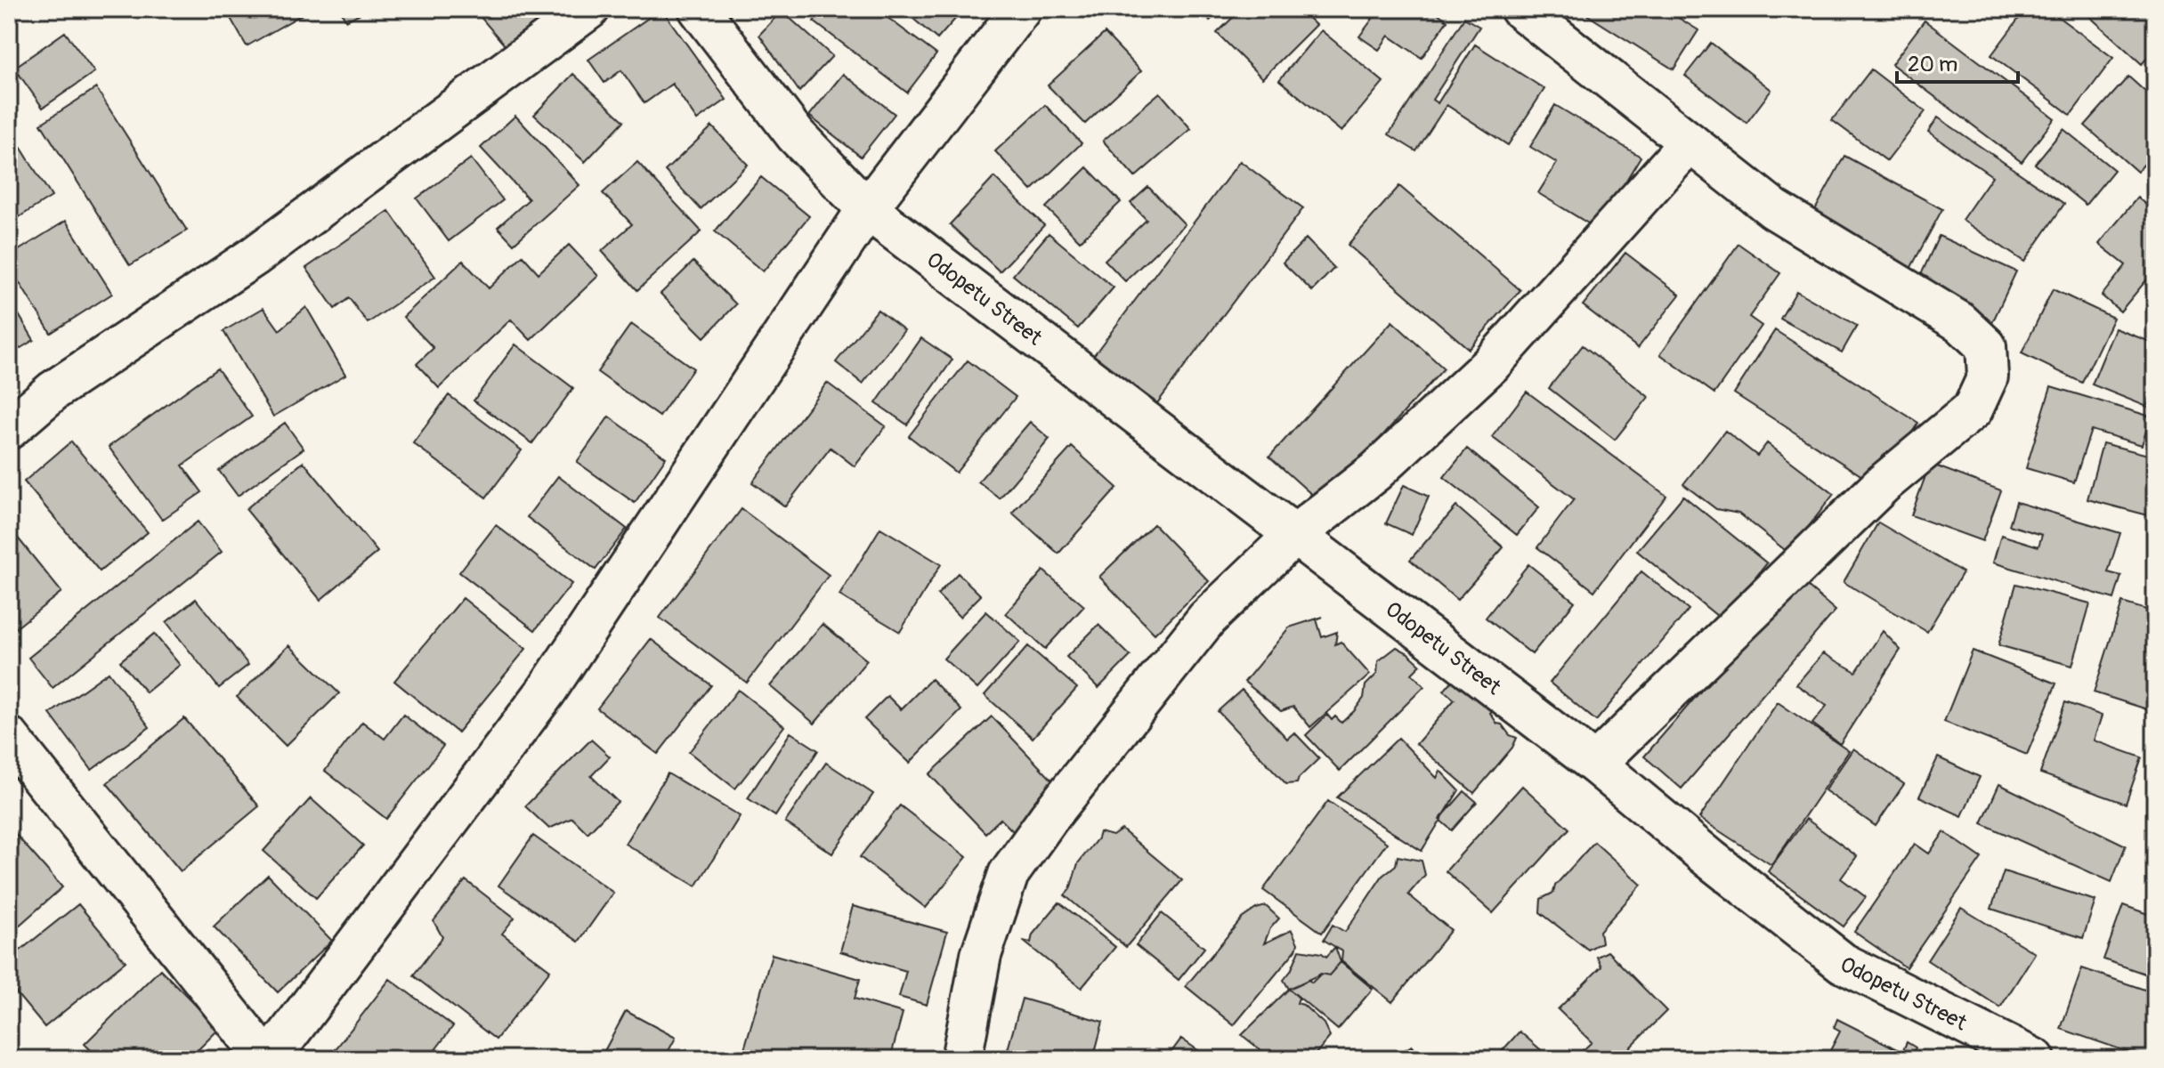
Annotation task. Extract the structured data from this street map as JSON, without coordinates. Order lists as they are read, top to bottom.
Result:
{
  "streets": {
    "street": ["Odopetu Street"]
  },
  "scale_bar": "20 m"
}
